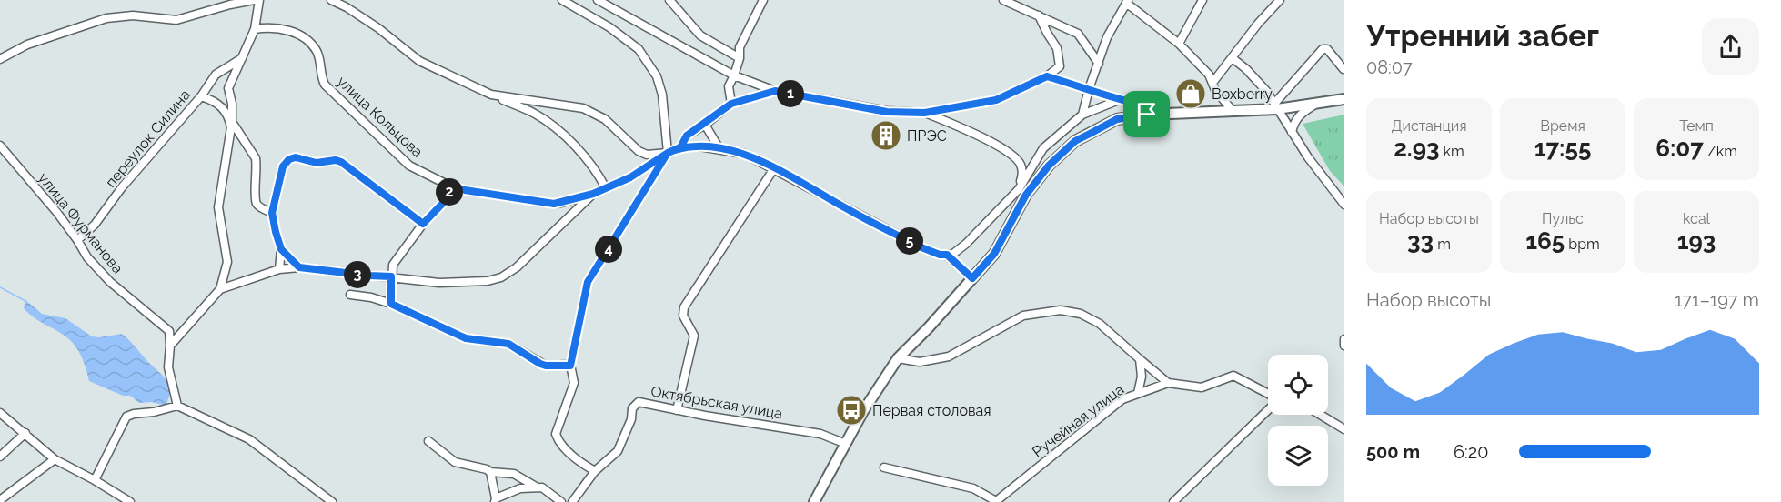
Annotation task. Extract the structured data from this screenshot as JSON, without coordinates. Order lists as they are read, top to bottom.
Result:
{
  "streets": {
    "street": [
      "улица Кольцова",
      "переулок Силина",
      "улица Фурманова",
      "Октябрьская улица",
      "Ручейная улица"
    ]
  },
  "crossings": [
    ["переулок Силина", "улица Фурманова"]
  ],
  "places": {
    "shop": ["Boxberry"],
    "building": ["ПРЭС"],
    "bus stop": ["Первая столовая"]
  },
  "page": {
    "heading": ["Утренний забег", "08:07"],
    "pins": [
      "1",
      "2",
      "5",
      "4",
      "3"
    ],
    "stats": [
      ["Дистанция", "2.93 km"],
      ["Время", "17:55"],
      ["Темп", "6:07 /km"],
      ["Набор высоты", "33 m"],
      ["Пульс", "165 bpm"],
      ["kcal", "193"]
    ],
    "chart": ["Набор высоты", "171–197 m"],
    "list": [
      {
        "name": "500 m",
        "note": "6:20"
      }
    ]
  }
}
